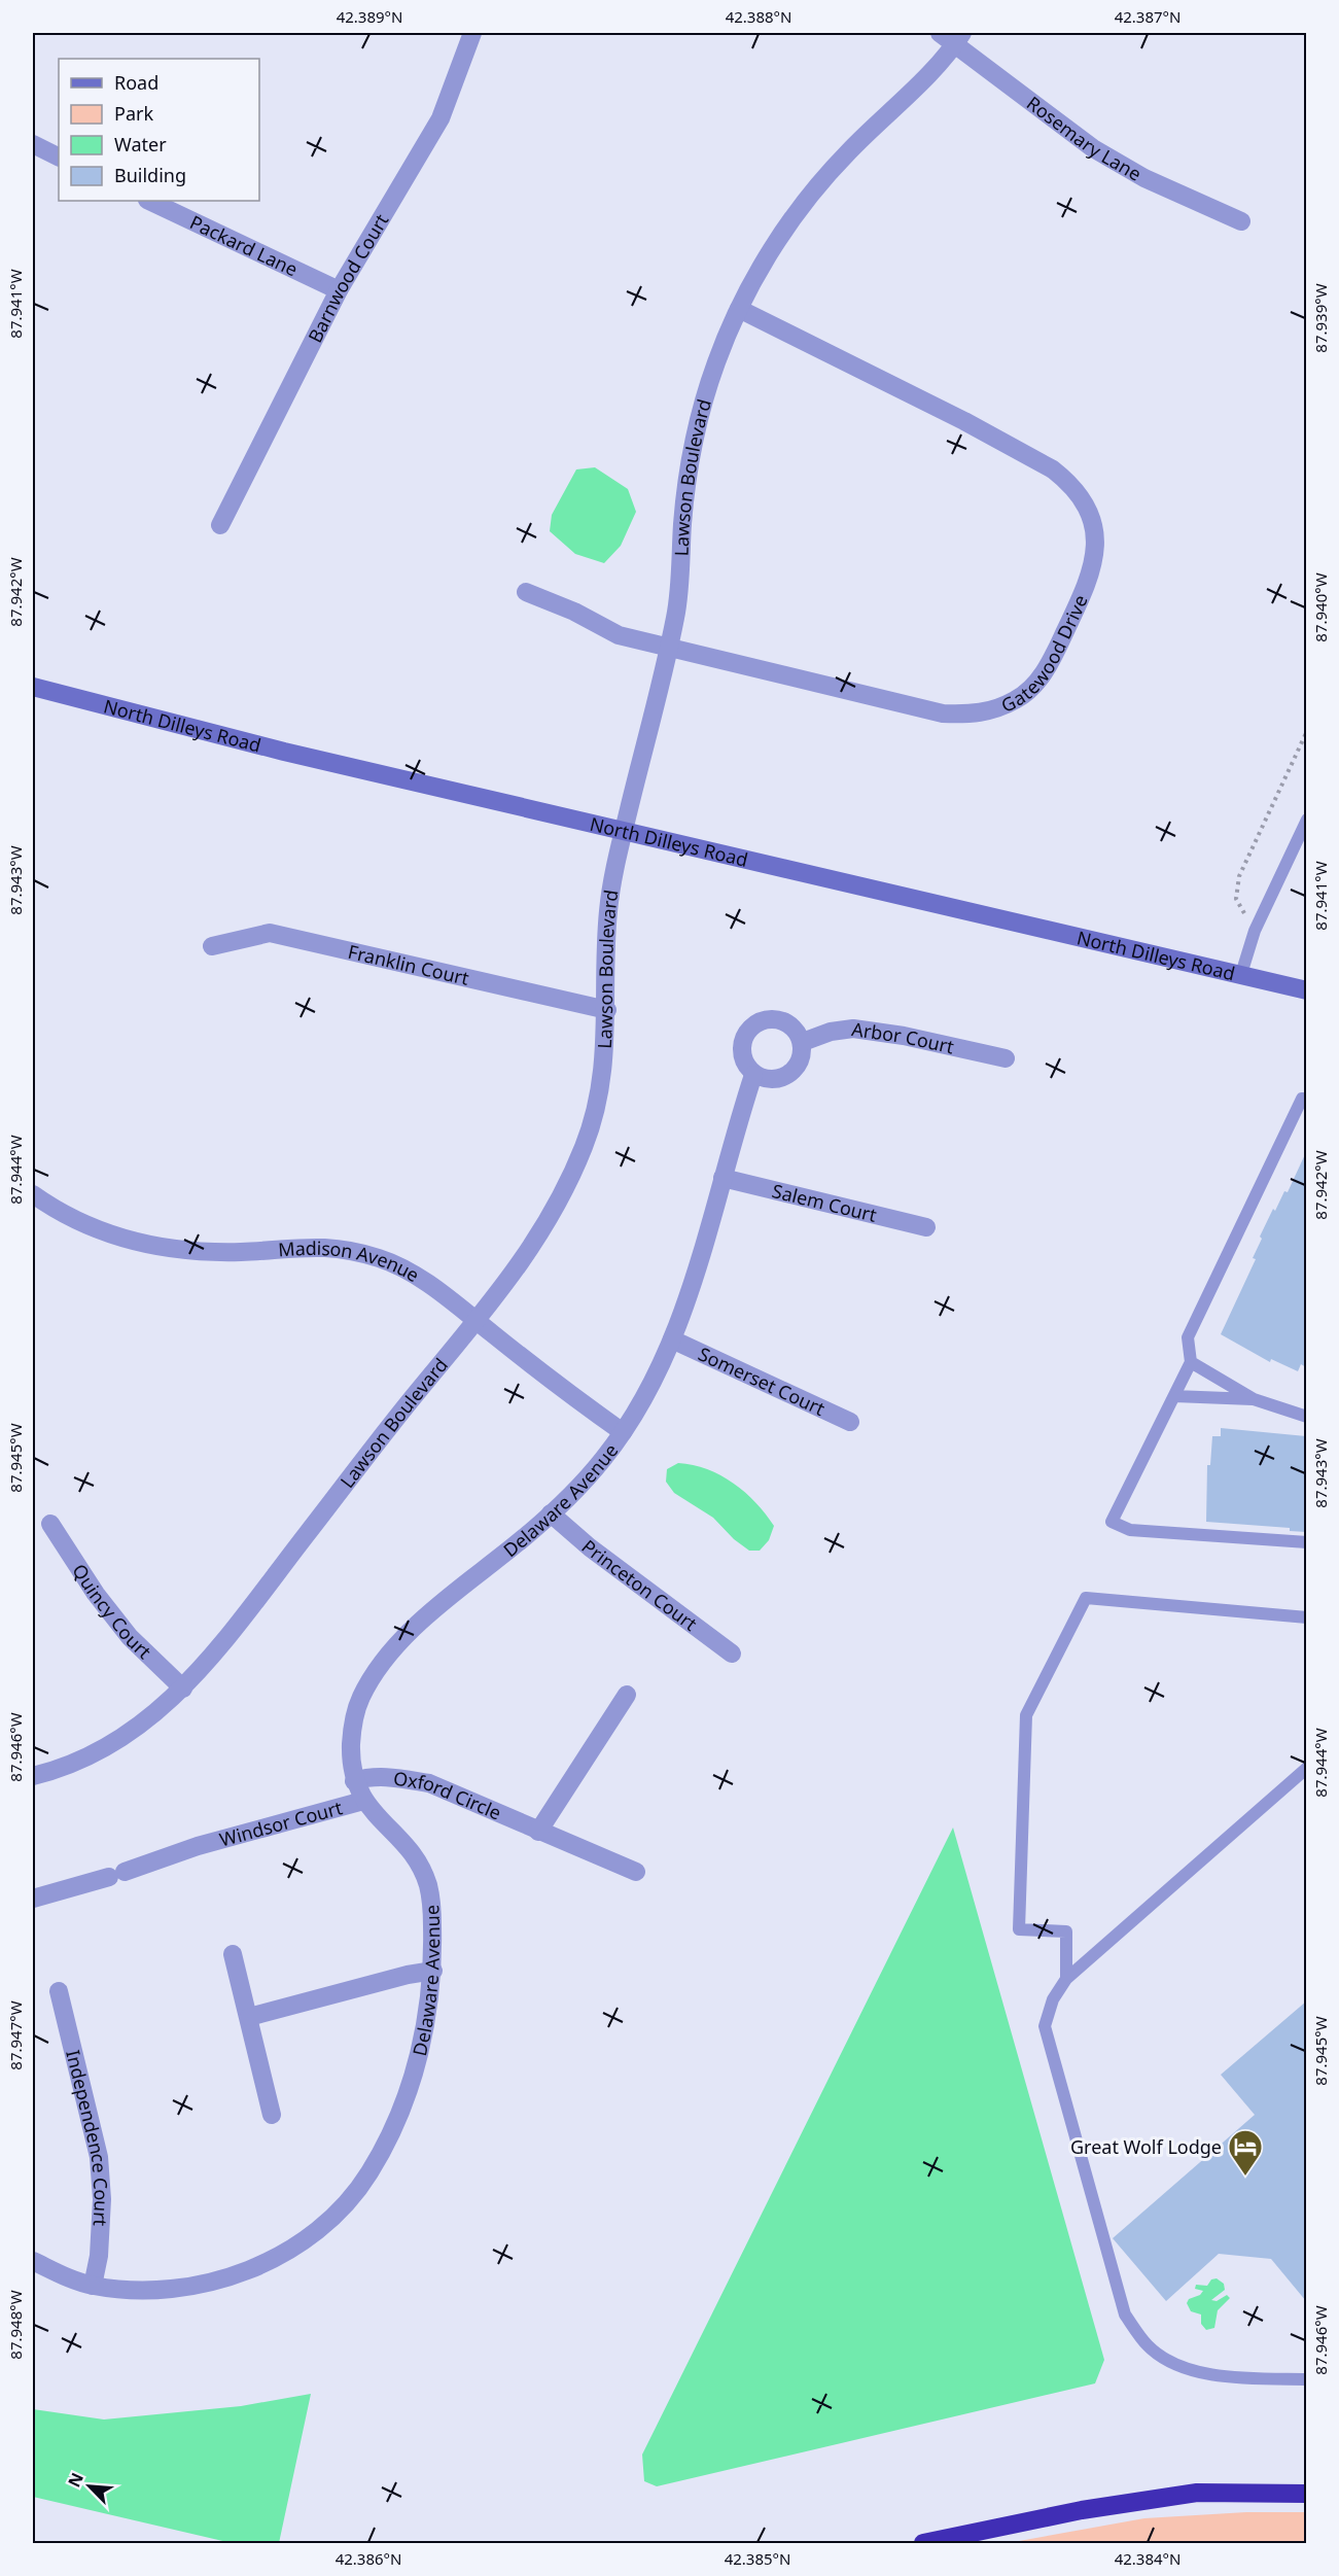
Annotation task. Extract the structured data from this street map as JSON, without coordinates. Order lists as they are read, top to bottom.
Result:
{
  "streets": {
    "street": [
      "Rosemary Lane",
      "Packard Lane",
      "Barnwood Court",
      "Lawson Boulevard",
      "Gatewood Drive",
      "North Dilleys Road",
      "Franklin Court",
      "Arbor Court",
      "Salem Court",
      "Madison Avenue",
      "Somerset Court",
      "Delaware Avenue",
      "Princeton Court",
      "Quincy Court",
      "Oxford Circle",
      "Windsor Court",
      "Independence Court"
    ]
  },
  "crossings": [
    ["Rosemary Lane", "Lawson Boulevard"],
    ["Packard Lane", "Barnwood Court"],
    ["Lawson Boulevard", "Gatewood Drive"],
    ["Lawson Boulevard", "North Dilleys Road"],
    ["Lawson Boulevard", "Franklin Court"],
    ["Lawson Boulevard", "Madison Avenue"],
    ["Lawson Boulevard", "Quincy Court"],
    ["Arbor Court", "Delaware Avenue"],
    ["Salem Court", "Delaware Avenue"],
    ["Madison Avenue", "Delaware Avenue"],
    ["Somerset Court", "Delaware Avenue"],
    ["Delaware Avenue", "Princeton Court"],
    ["Delaware Avenue", "Oxford Circle"],
    ["Delaware Avenue", "Windsor Court"],
    ["Delaware Avenue", "Independence Court"]
  ],
  "places": {
    "hotel": ["Great Wolf Lodge"]
  },
  "legend": [
    "Road",
    "Park",
    "Water",
    "Building"
  ],
  "north": "top left",
  "coordinates": [
    "42.389°N",
    "42.388°N",
    "42.387°N",
    "87.941°W",
    "87.939°W",
    "87.942°W",
    "87.940°W",
    "87.943°W",
    "87.944°W",
    "87.945°W",
    "87.946°W",
    "87.947°W",
    "87.948°W",
    "42.386°N",
    "42.385°N",
    "42.384°N"
  ]
}
